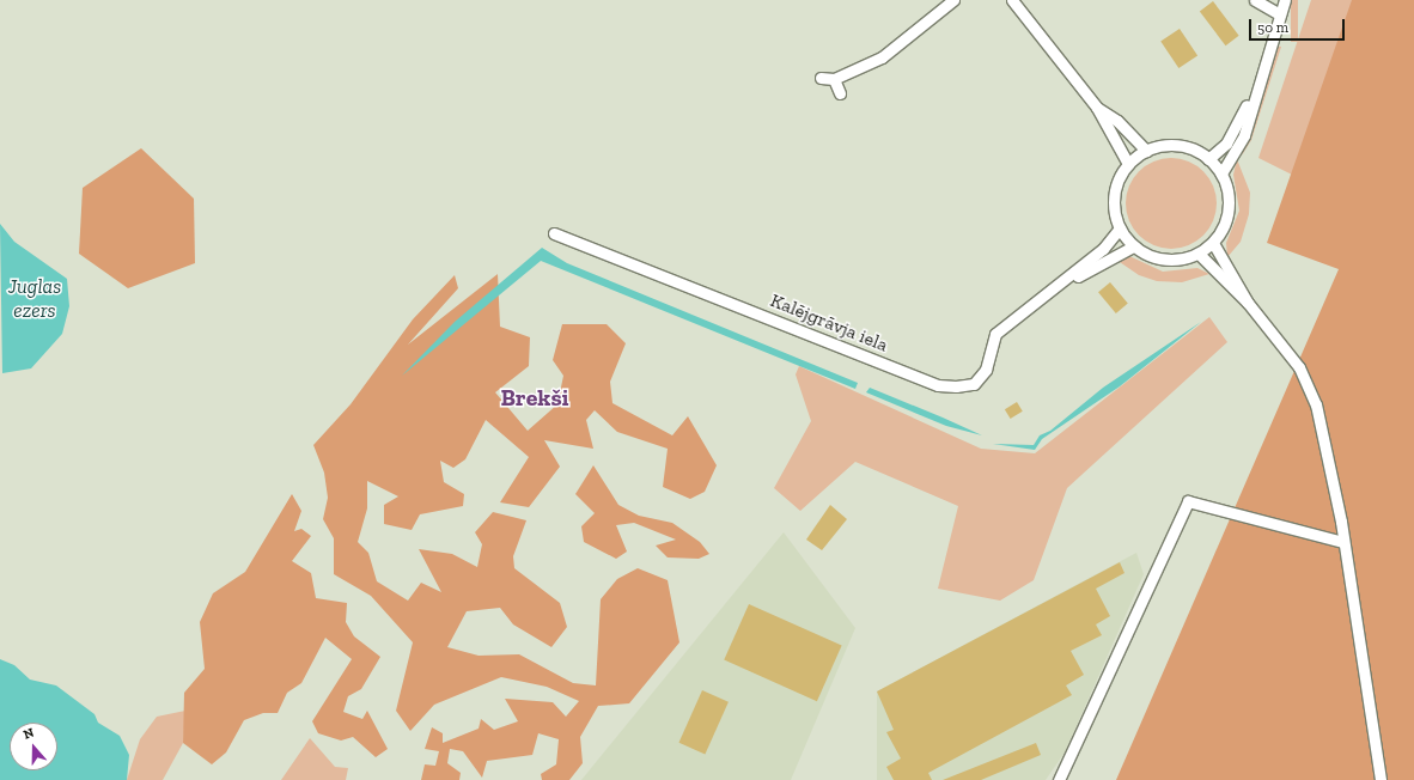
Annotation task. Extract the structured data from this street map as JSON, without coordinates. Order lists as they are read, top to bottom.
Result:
{
  "streets": {
    "street": ["Kalējgrāvja iela"]
  },
  "districts": ["Brekši"],
  "water": ["Juglas ezers"],
  "scale_bar": "50 m",
  "north": "top"
}
